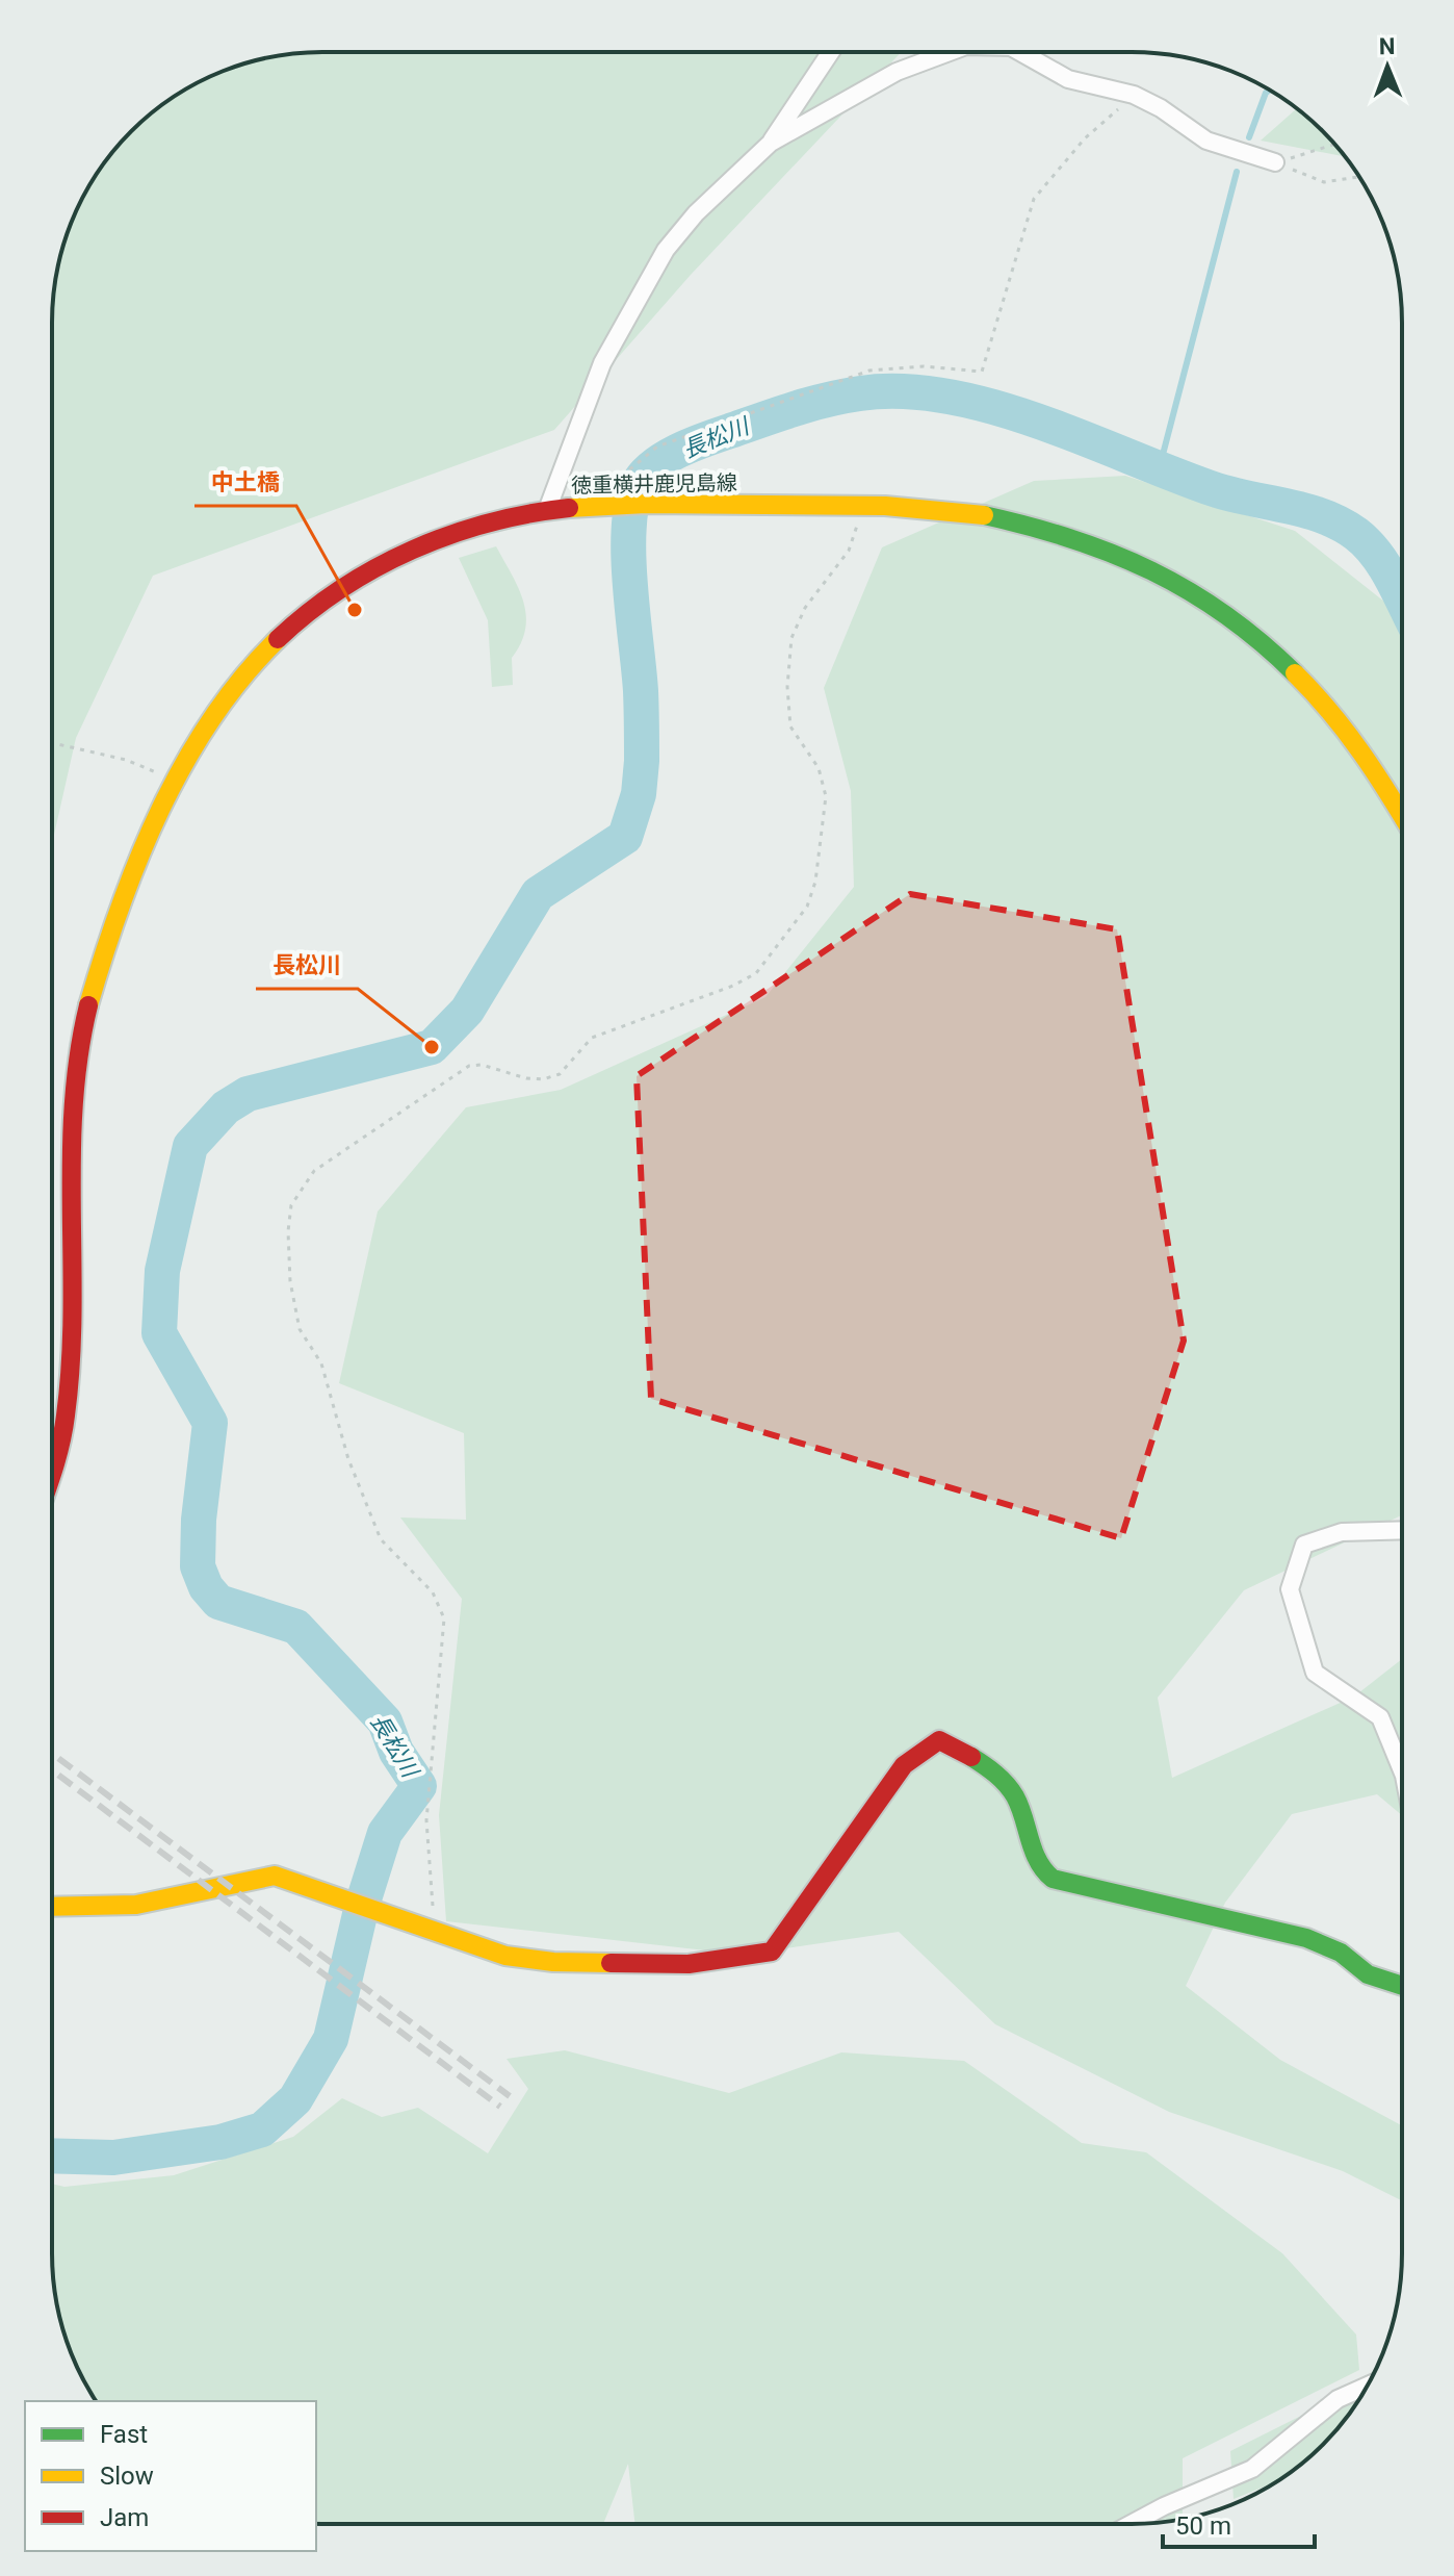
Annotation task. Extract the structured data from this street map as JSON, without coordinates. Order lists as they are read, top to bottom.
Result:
{
  "streets": {
    "main road": ["徳重横井鹿児島線"]
  },
  "water": ["長松川"],
  "places": ["中土橋", "長松川"],
  "legend": ["Fast", "Slow", "Jam"],
  "scale_bar": "50 m",
  "north": "top"
}
